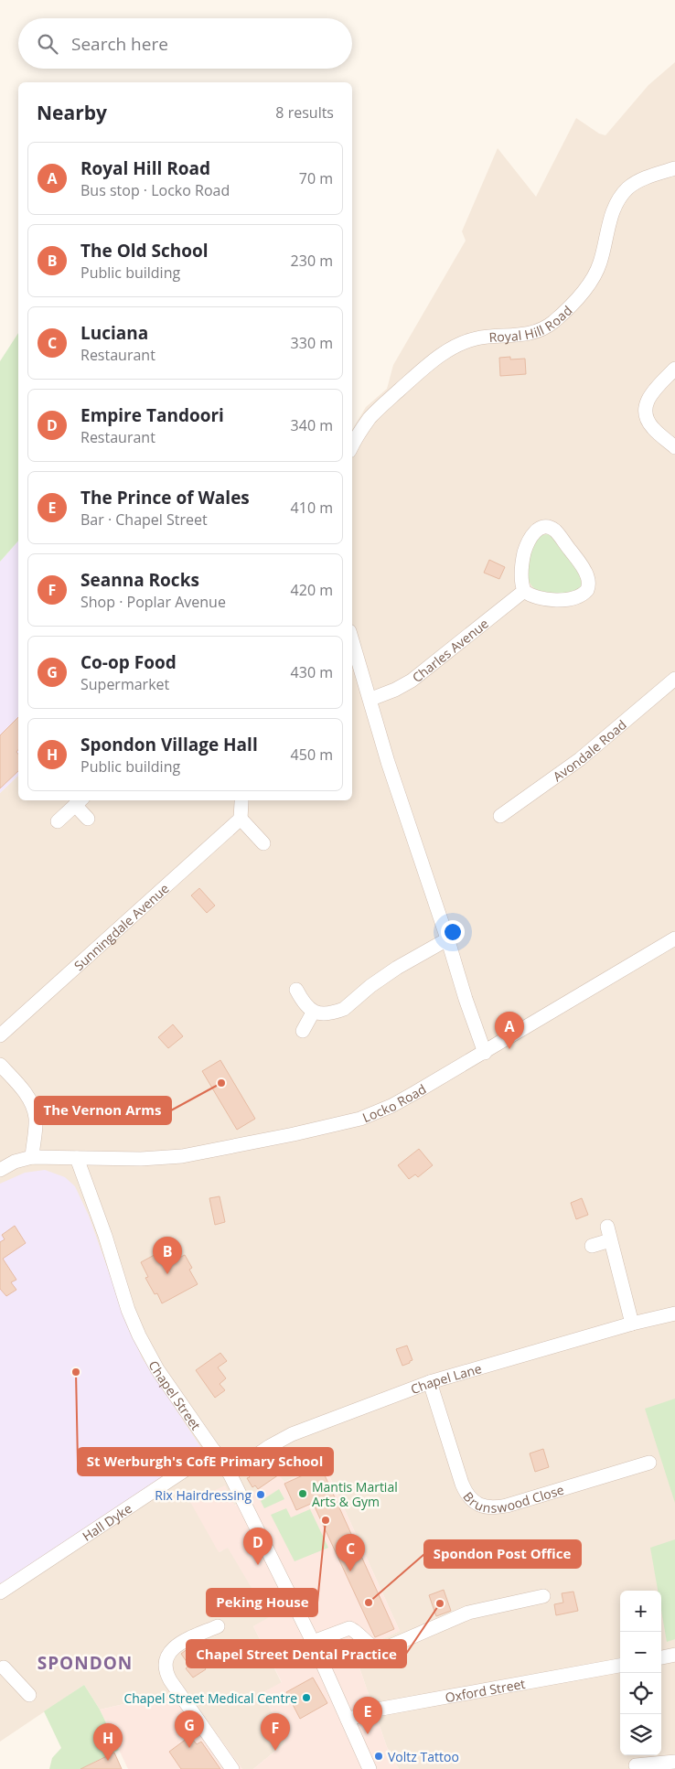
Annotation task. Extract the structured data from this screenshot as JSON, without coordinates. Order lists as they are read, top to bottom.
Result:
{
  "streets": {
    "street": [
      "Royal Hill Road",
      "Charles Avenue",
      "Avondale Road",
      "Sunningdale Avenue",
      "Locko Road",
      "Chapel Lane",
      "Chapel Street",
      "Brunswood Close",
      "Hall Dyke",
      "Oxford Street"
    ]
  },
  "crossings": [
    ["Locko Road", "Chapel Street"],
    ["Chapel Lane", "Chapel Street"],
    ["Chapel Lane", "Brunswood Close"],
    ["Chapel Street", "Hall Dyke"],
    ["Chapel Street", "Oxford Street"]
  ],
  "districts": ["SPONDON"],
  "places": [
    "The Vernon Arms",
    "St Werburgh's CofE Primary School",
    "Mantis Martial Arts & Gym",
    "Rix Hairdressing",
    "Peking House",
    "Spondon Post Office",
    "Chapel Street Dental Practice",
    "Chapel Street Medical Centre",
    "Voltz Tattoo"
  ],
  "page": {
    "search": "Search here",
    "heading": ["Nearby", "8 results"],
    "list": [
      {
        "mark": "A",
        "name": "Royal Hill Road",
        "note": "Bus stop · Locko Road",
        "value": "70 m"
      },
      {
        "mark": "B",
        "name": "The Old School",
        "note": "Public building",
        "value": "230 m"
      },
      {
        "mark": "C",
        "name": "Luciana",
        "note": "Restaurant",
        "value": "330 m"
      },
      {
        "mark": "D",
        "name": "Empire Tandoori",
        "note": "Restaurant",
        "value": "340 m"
      },
      {
        "mark": "E",
        "name": "The Prince of Wales",
        "note": "Bar · Chapel Street",
        "value": "410 m"
      },
      {
        "mark": "F",
        "name": "Seanna Rocks",
        "note": "Shop · Poplar Avenue",
        "value": "420 m"
      },
      {
        "mark": "G",
        "name": "Co-op Food",
        "note": "Supermarket",
        "value": "430 m"
      },
      {
        "mark": "H",
        "name": "Spondon Village Hall",
        "note": "Public building",
        "value": "450 m"
      }
    ],
    "pins": [
      "A",
      "B",
      "D",
      "C",
      "E",
      "G",
      "F",
      "H"
    ],
    "map_buttons": ["+", "−"]
  }
}
